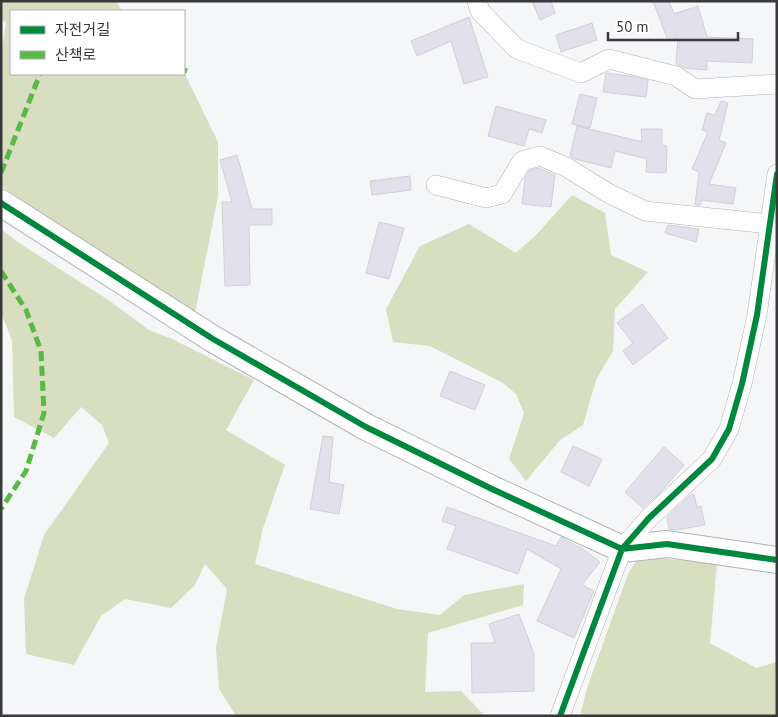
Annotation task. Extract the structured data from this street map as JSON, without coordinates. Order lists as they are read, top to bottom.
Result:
{
  "legend": ["자전거길", "산책로"],
  "scale_bar": "50 m"
}
